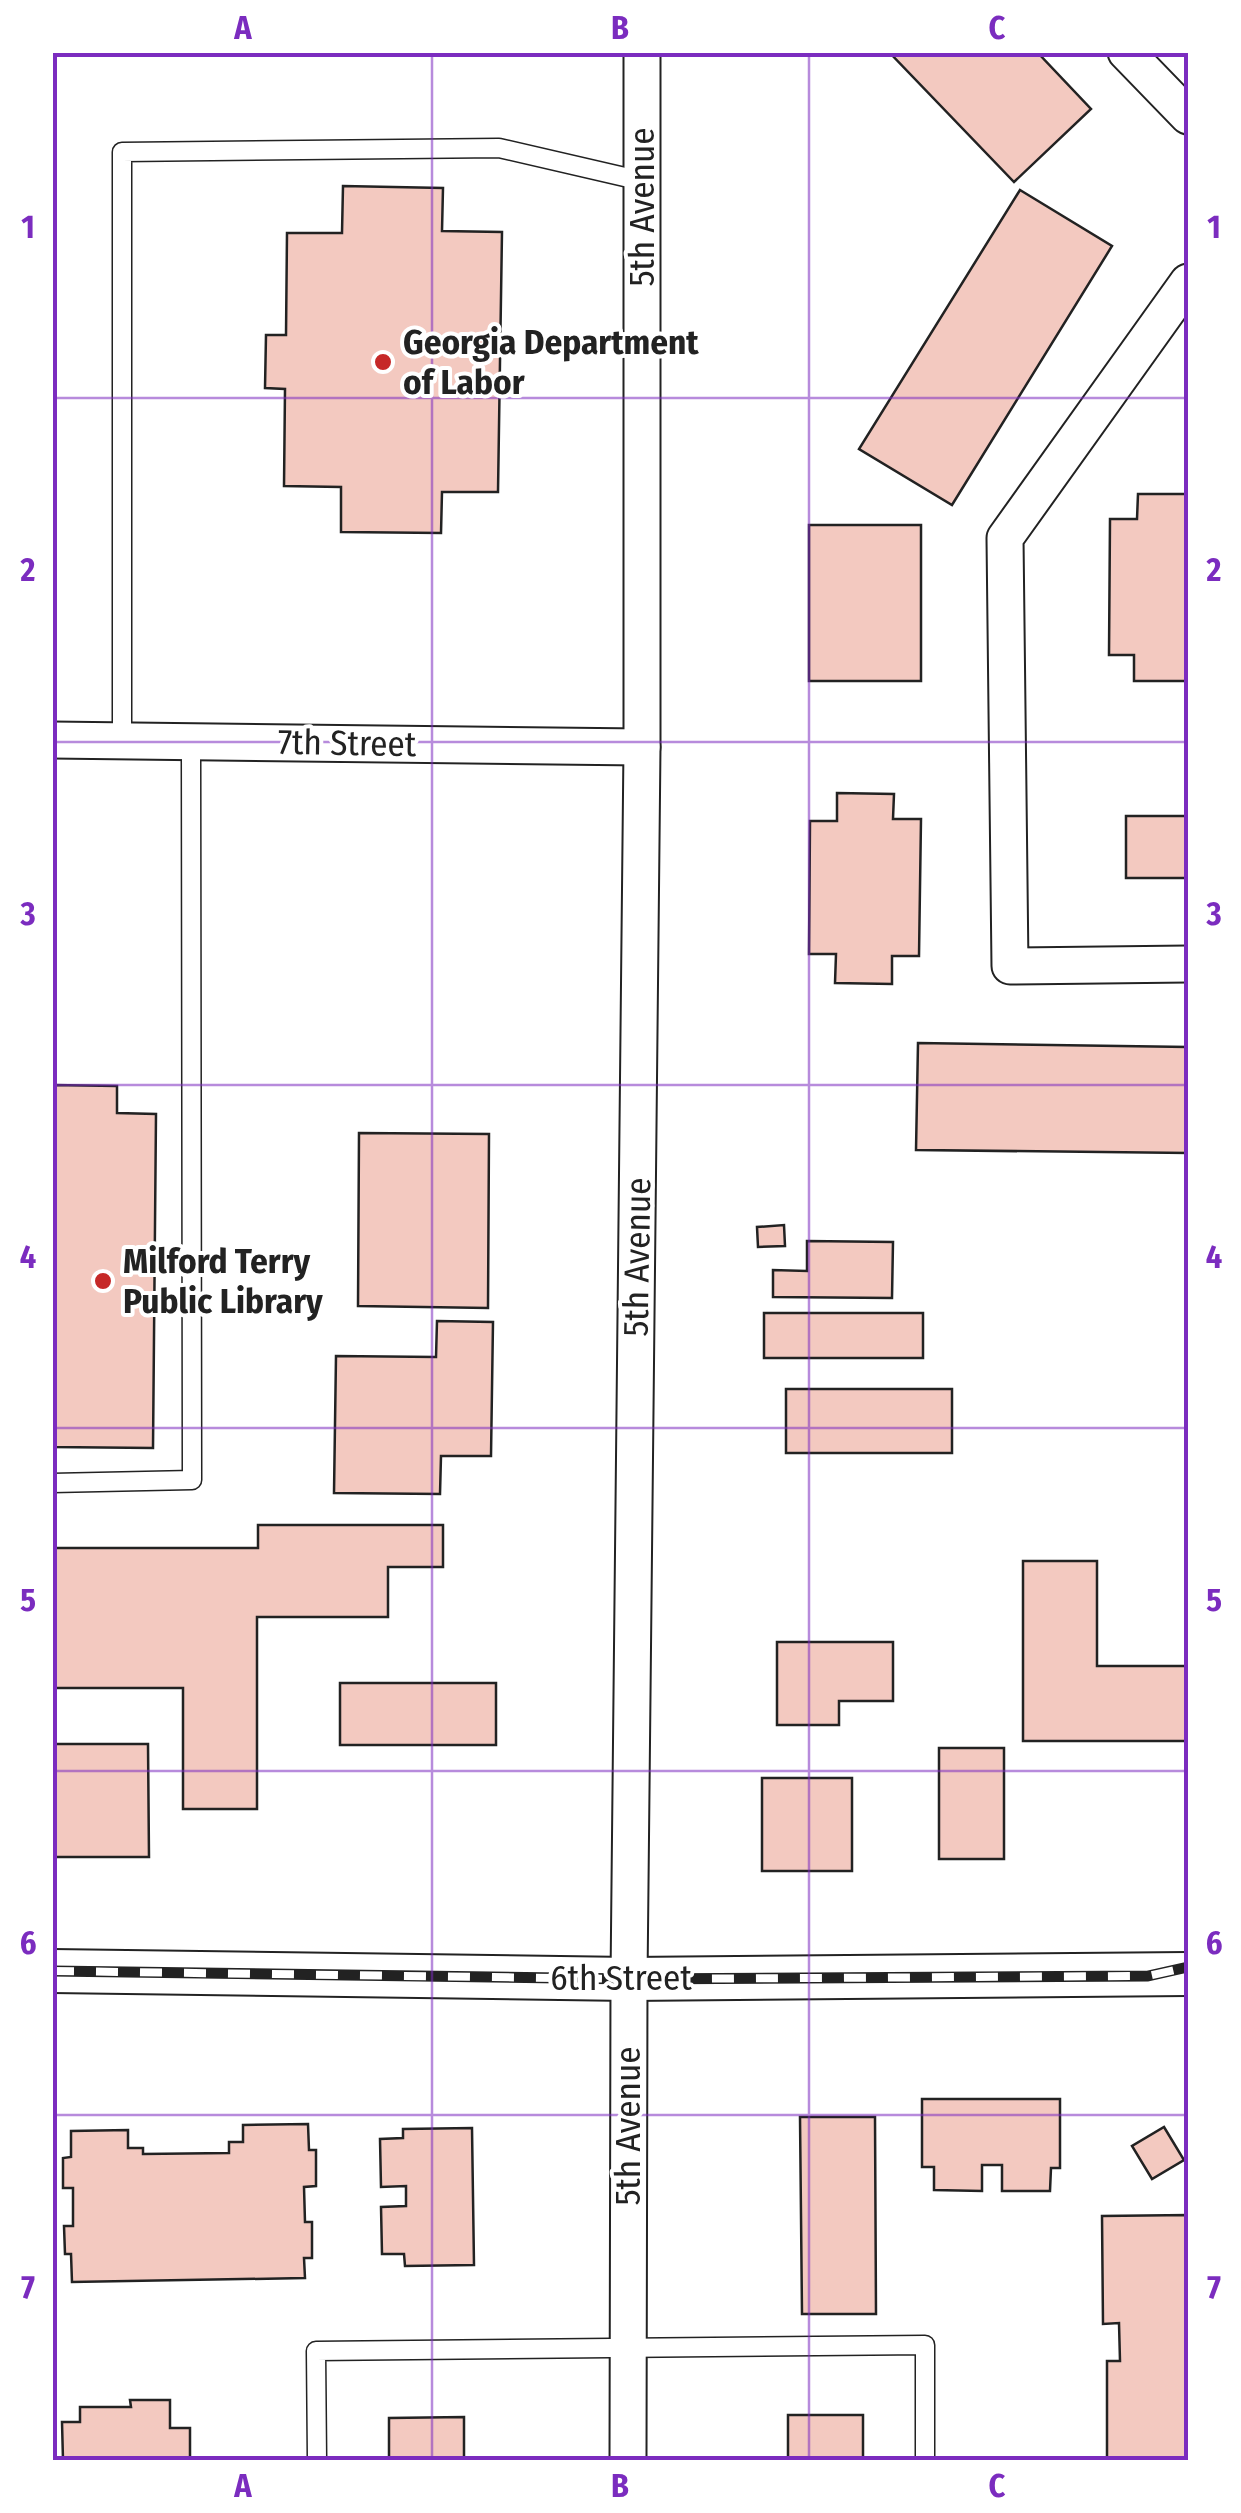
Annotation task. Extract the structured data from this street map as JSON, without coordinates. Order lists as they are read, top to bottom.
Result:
{
  "streets": {
    "street": ["5th Avenue", "7th Street", "6th Street"]
  },
  "crossings": [
    ["5th Avenue", "7th Street"],
    ["5th Avenue", "6th Street"]
  ],
  "places": ["Georgia Department of Labor", "Milford Terry Public Library"],
  "grid": {
    "columns": ["A", "B", "C"],
    "rows": [
      "1",
      "2",
      "3",
      "4",
      "5",
      "6",
      "7"
    ]
  }
}
